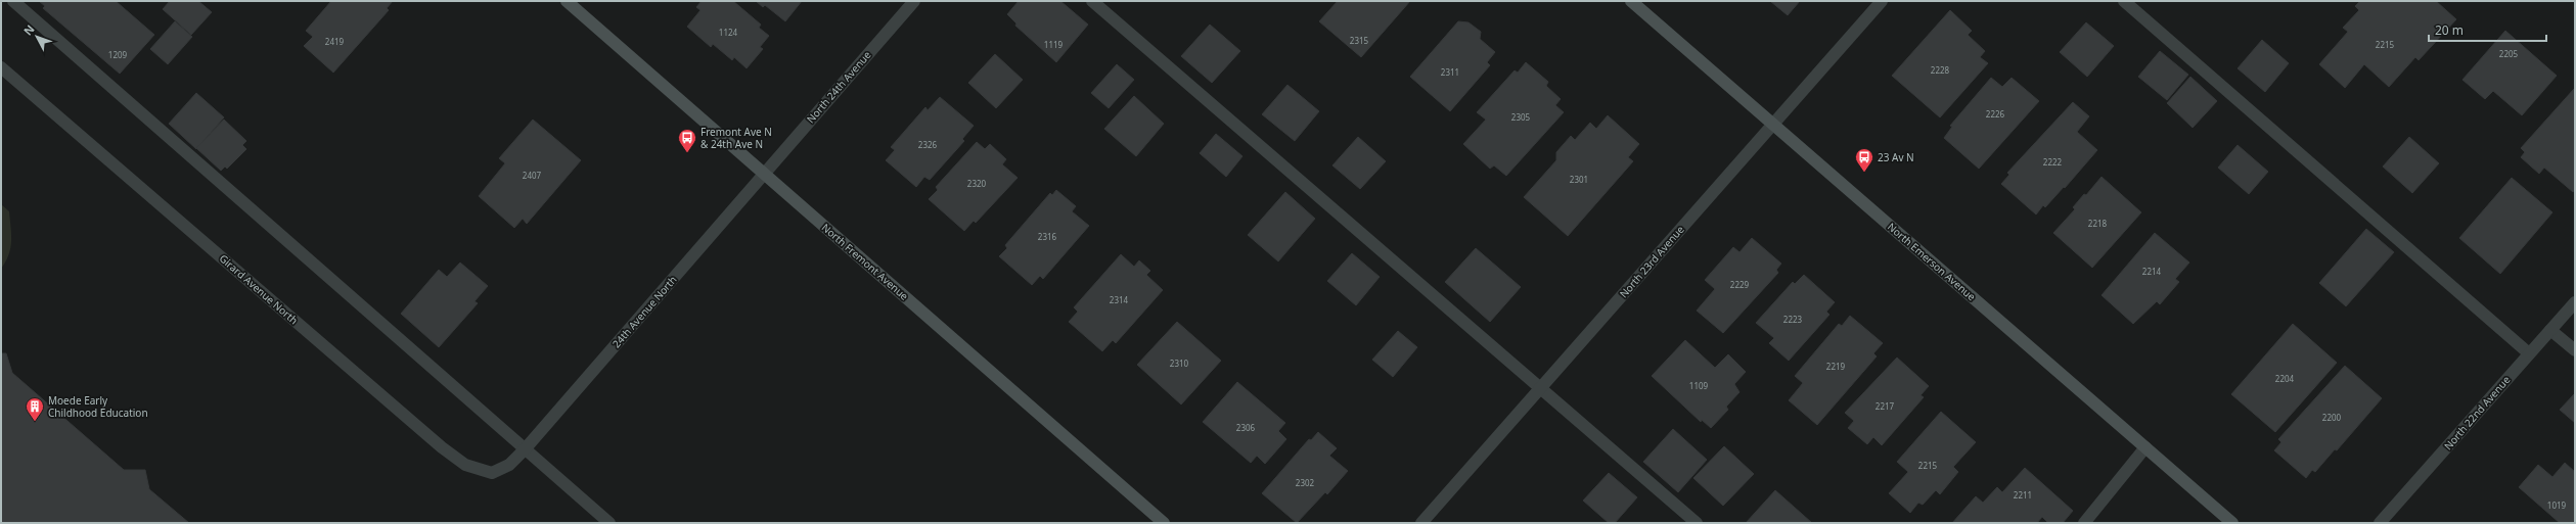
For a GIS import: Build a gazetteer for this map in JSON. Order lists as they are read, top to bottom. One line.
{"streets":{"street":["North 24th Avenue","North Fremont Avenue","North 23rd Avenue","North Emerson Avenue","Girard Avenue North","24th Avenue North","North 22nd Avenue"]},"crossings":[["North 24th Avenue","North Fremont Avenue"],["North 24th Avenue","24th Avenue North"],["North Fremont Avenue","24th Avenue North"],["North 23rd Avenue","North Emerson Avenue"],["Girard Avenue North","24th Avenue North"]],"places":{"bus stop":["Fremont Ave N & 24th Ave N","23 Av N"],"building":["Moede Early Childhood Education"]},"house_numbers":["1124","2315","2419","1119","2215","2205","1209","2228","2311","2226","2305","2326","2222","2407","2301","2320","2218","2316","2214","2229","2314","2223","2310","2219","2204","1109","2217","2200","2306","2215","2302","2211","1019"],"scale_bar":"20 m","north":"top left"}
